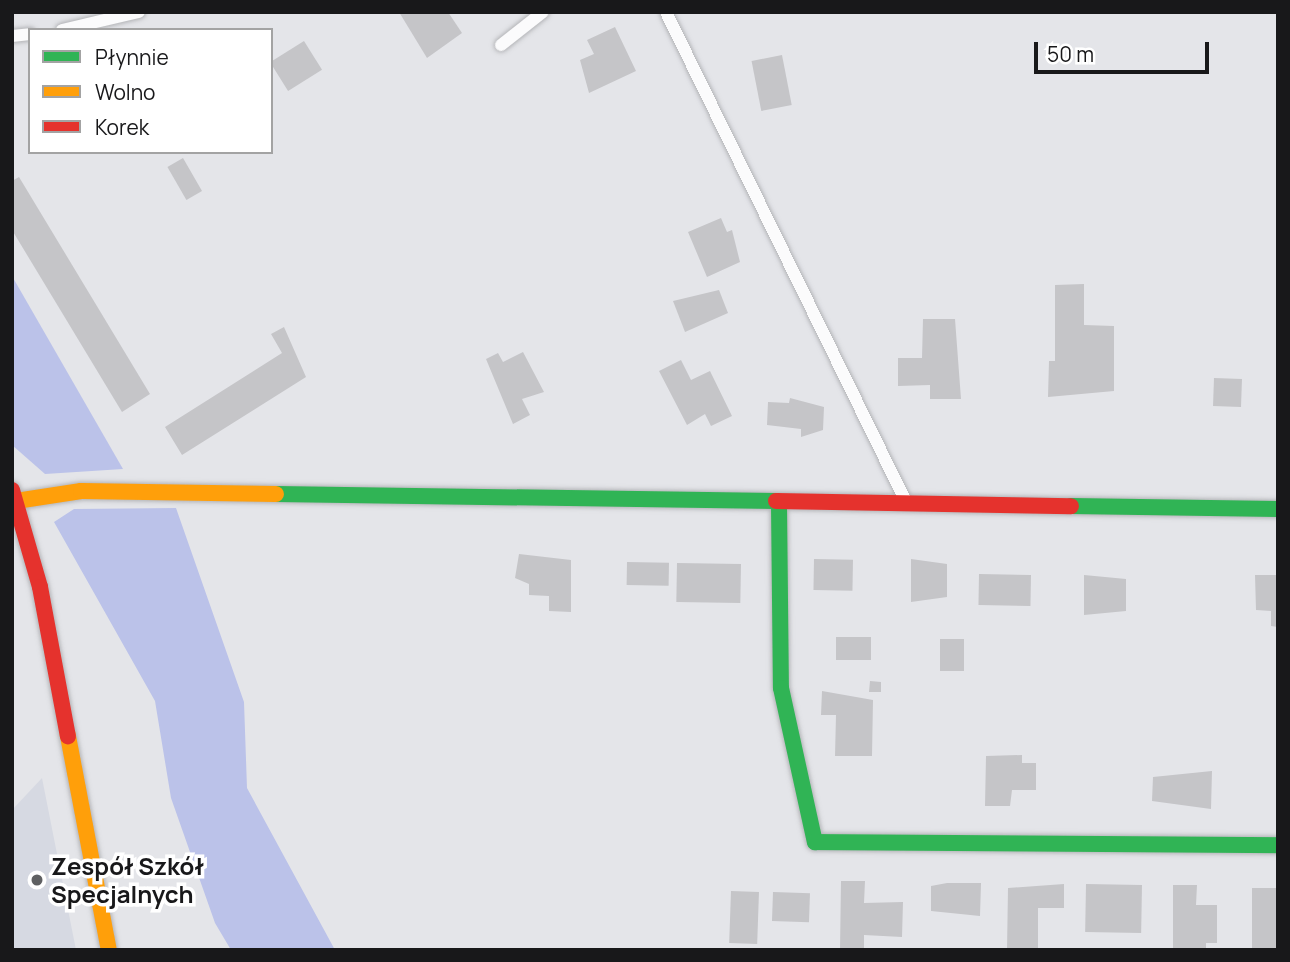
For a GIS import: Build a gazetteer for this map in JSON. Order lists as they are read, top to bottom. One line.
{"places":["Zespół Szkół Specjalnych"],"legend":["Płynnie","Wolno","Korek"],"scale_bar":"50 m"}
